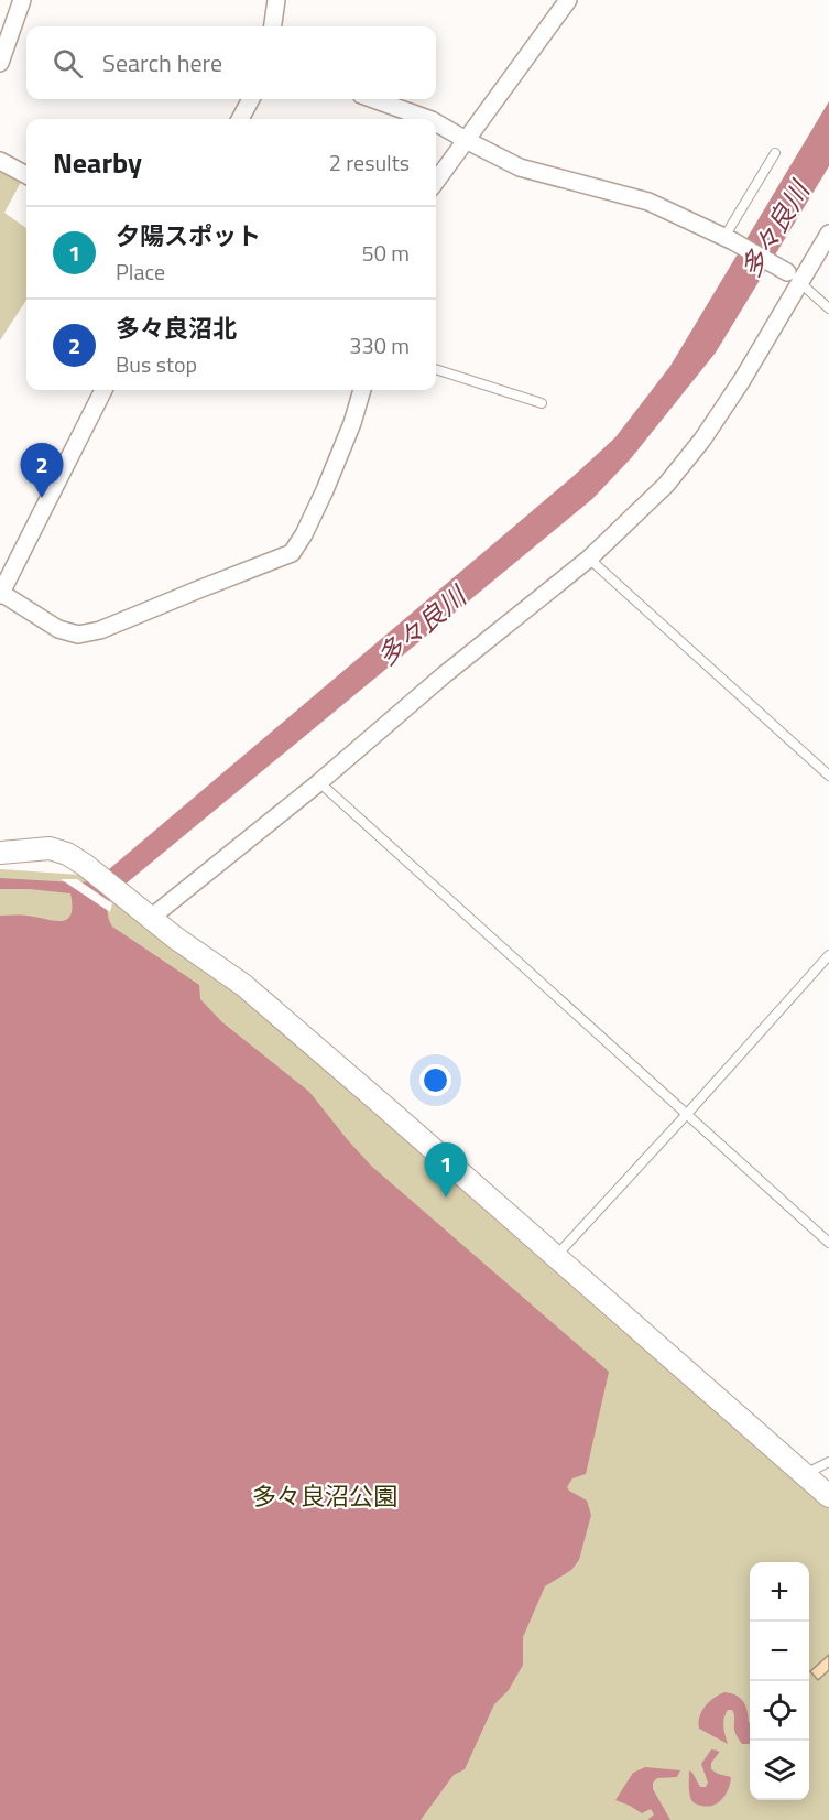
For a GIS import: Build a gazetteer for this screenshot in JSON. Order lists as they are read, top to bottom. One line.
{"water":["多々良川"],"parks":["多々良沼公園"],"page":{"search":"Search here","heading":["Nearby","2 results"],"list":[{"mark":"1","name":"夕陽スポット","note":"Place","value":"50 m"},{"mark":"2","name":"多々良沼北","note":"Bus stop","value":"330 m"}],"pins":["2","1"],"map_buttons":["+","−"]}}
